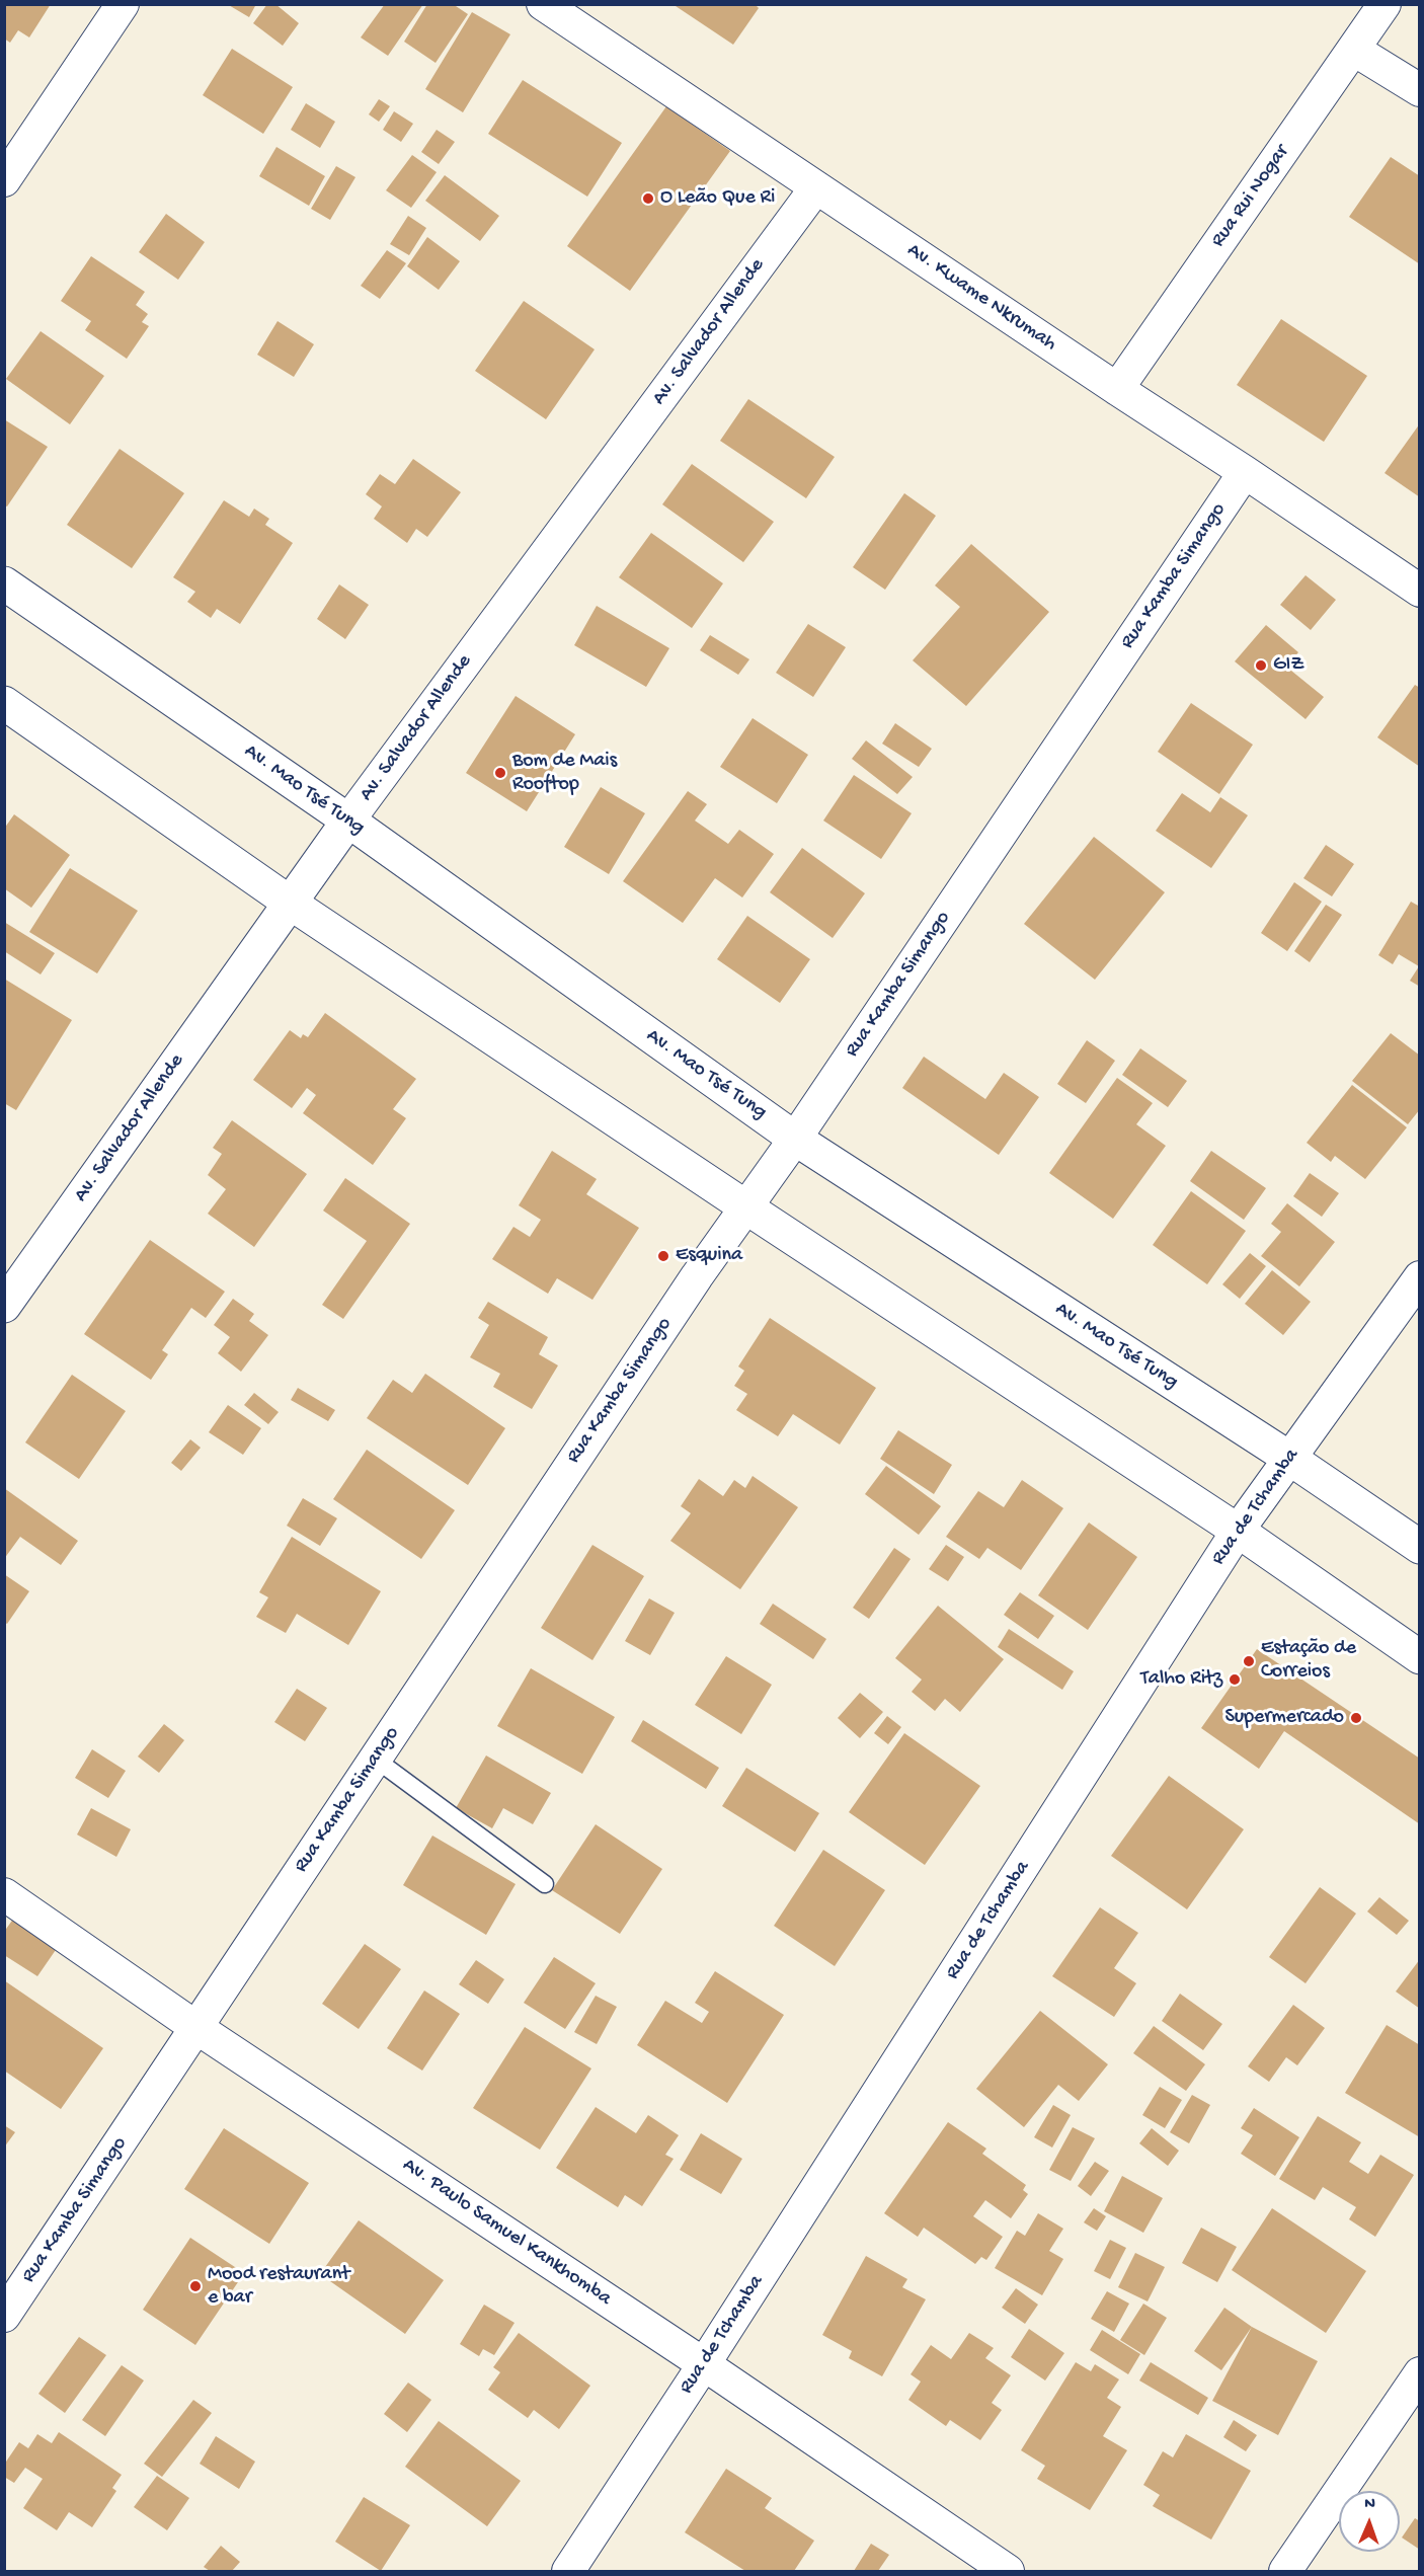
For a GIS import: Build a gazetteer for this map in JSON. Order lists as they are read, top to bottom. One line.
{"streets":{"main road":["Av. Salvador Allende","Av. Mao Tsé Tung"],"street":["Rua Rui Nogar","Av. Kwame Nkrumah","Rua Kamba Simango","Rua de Tchamba","Av. Paulo Samuel Kankhomba"]},"crossings":[["Rua Rui Nogar","Av. Kwame Nkrumah"],["Av. Kwame Nkrumah","Av. Salvador Allende"],["Av. Kwame Nkrumah","Rua Kamba Simango"],["Av. Salvador Allende","Av. Mao Tsé Tung"],["Rua Kamba Simango","Av. Mao Tsé Tung"],["Rua Kamba Simango","Av. Paulo Samuel Kankhomba"],["Av. Mao Tsé Tung","Rua de Tchamba"],["Rua de Tchamba","Av. Paulo Samuel Kankhomba"]],"places":["O Leão Que Ri","GIZ","Bom de Mais Rooftop","Esquina","Estação de Correios","Talho Ritz","Supermercado","Mood restaurant e bar"],"north":"top"}
